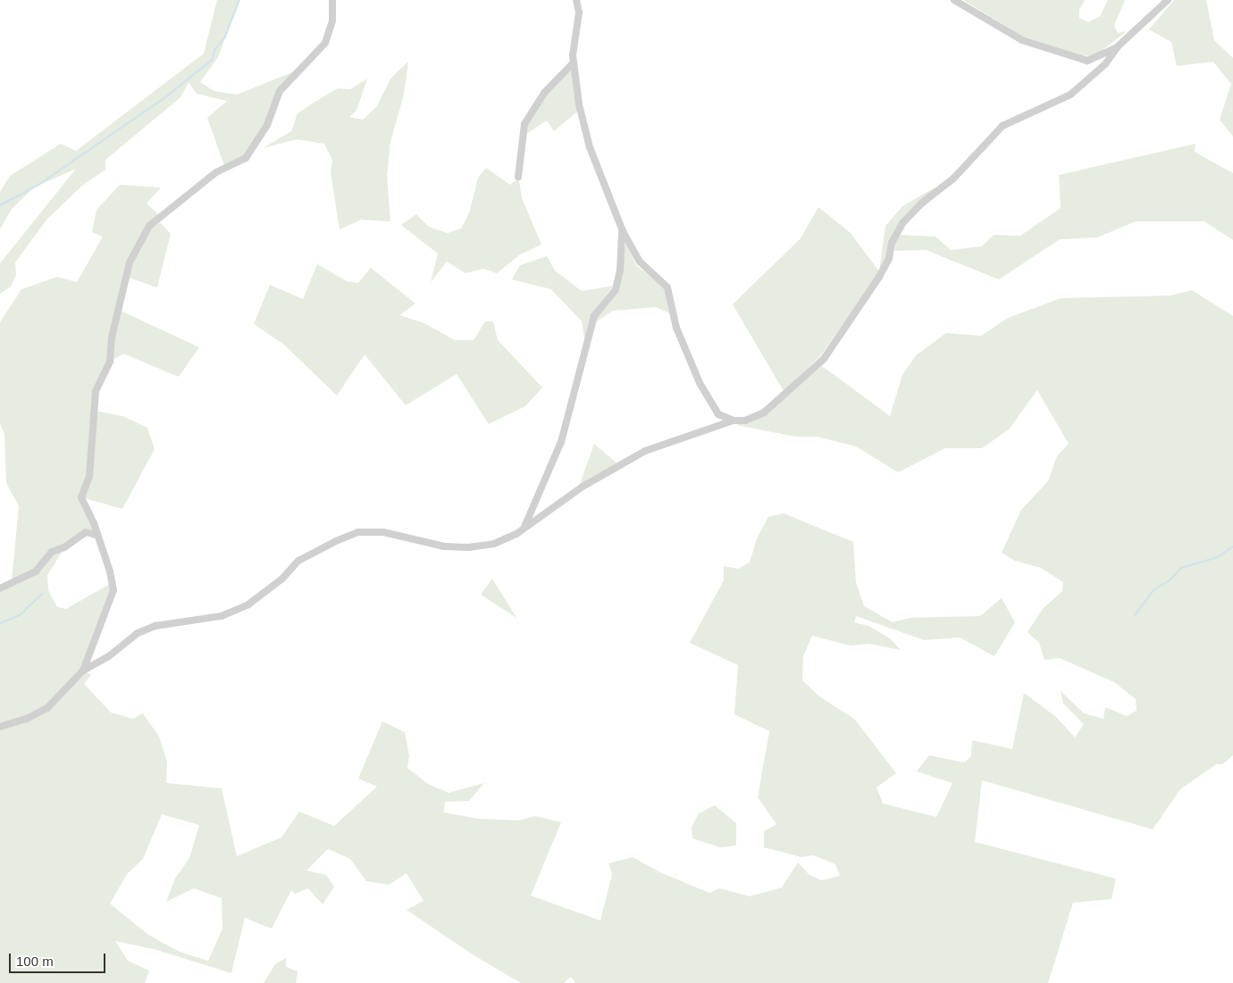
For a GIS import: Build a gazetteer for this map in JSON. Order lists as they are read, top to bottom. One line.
{"scale_bar":"100 m"}
